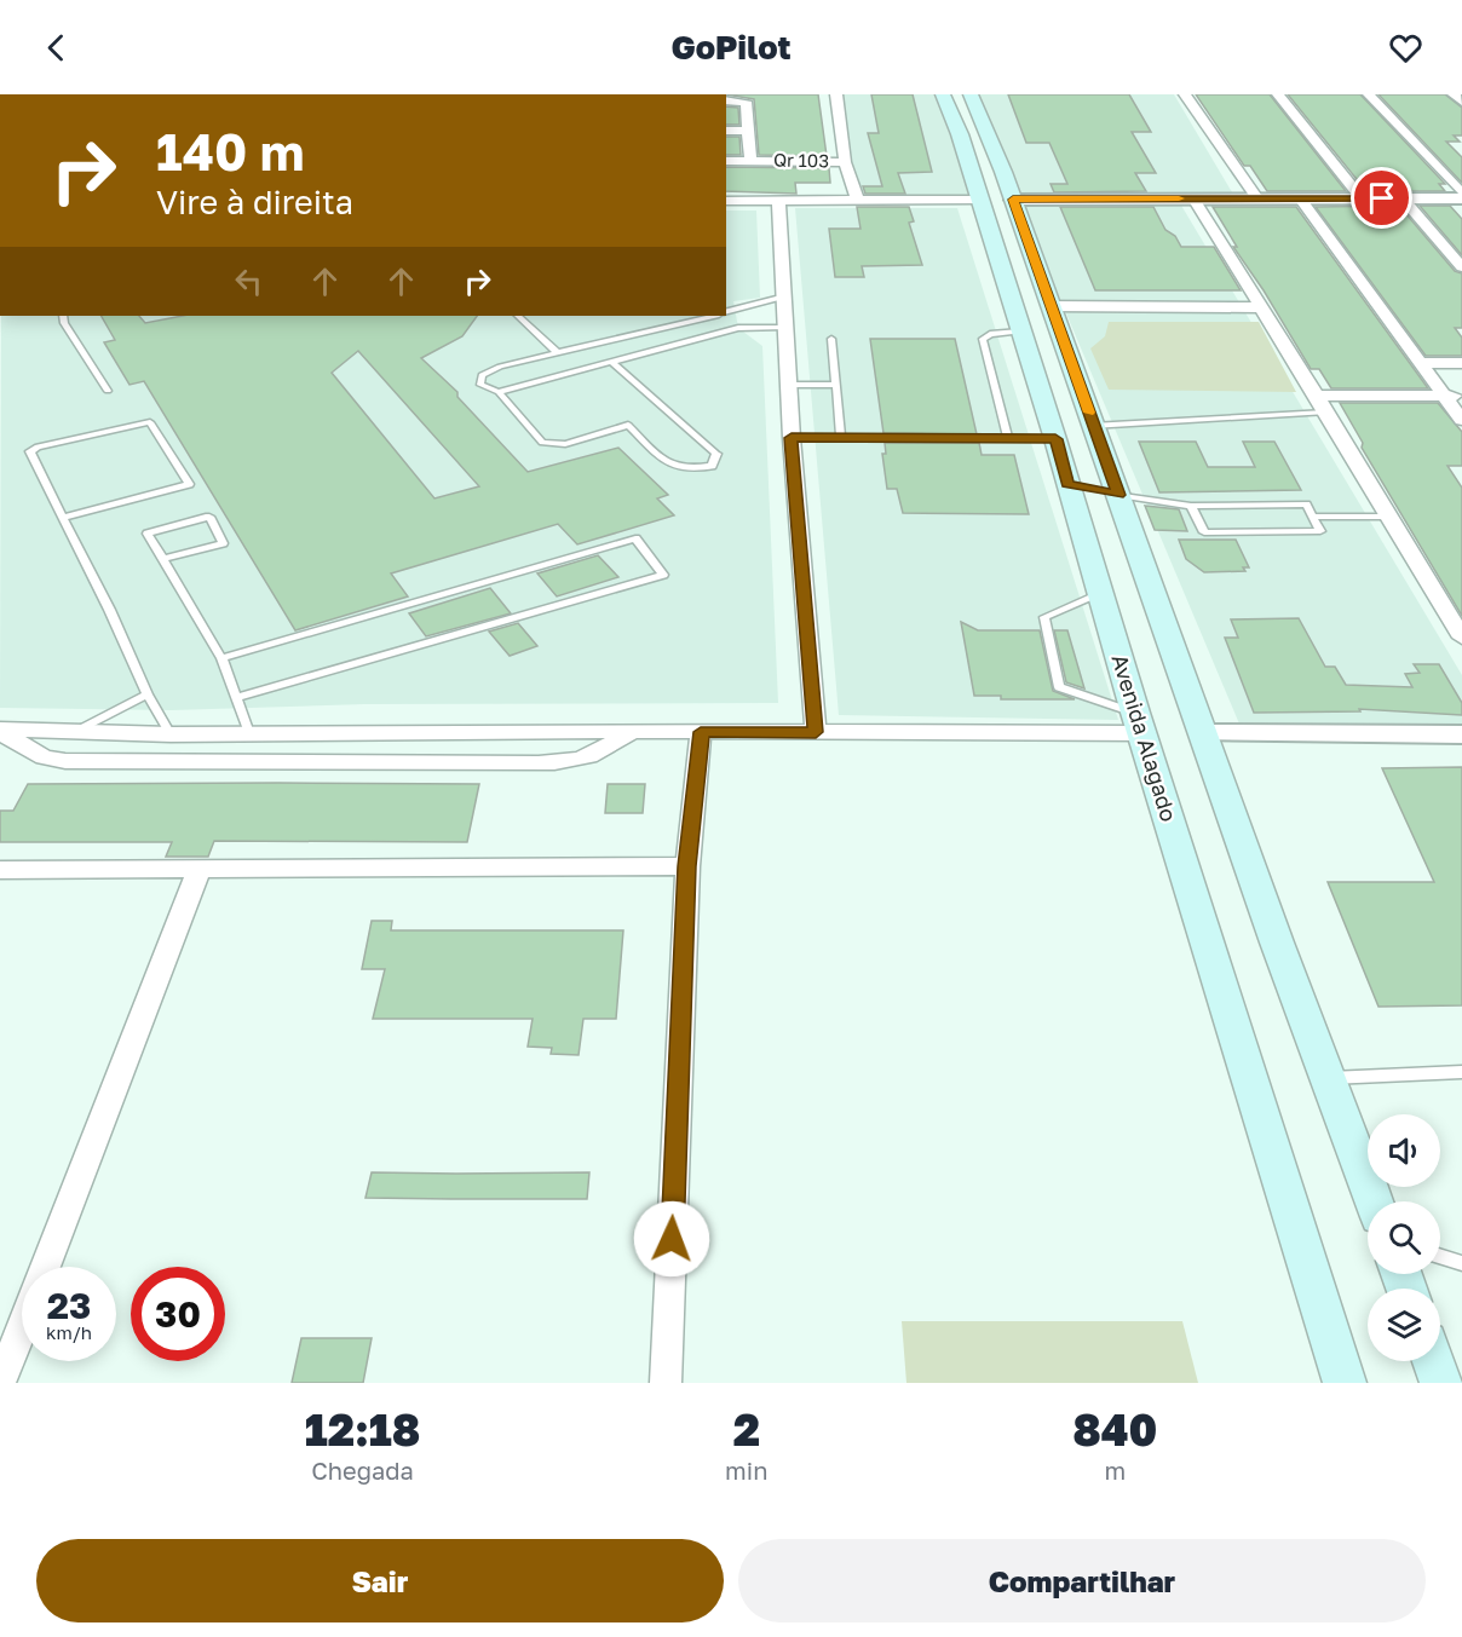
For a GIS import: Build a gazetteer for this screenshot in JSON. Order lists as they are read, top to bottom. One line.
{"streets":{"main road":["Avenida Alagado"],"street":["Qr 103"]},"page":{"header":"GoPilot","turn":["140 m","Vire à direita"],"speed":"23 km/h","limit":"30","eta":["12:18","Chegada","2","min","840","m"],"buttons":["Sair","Compartilhar"]}}
